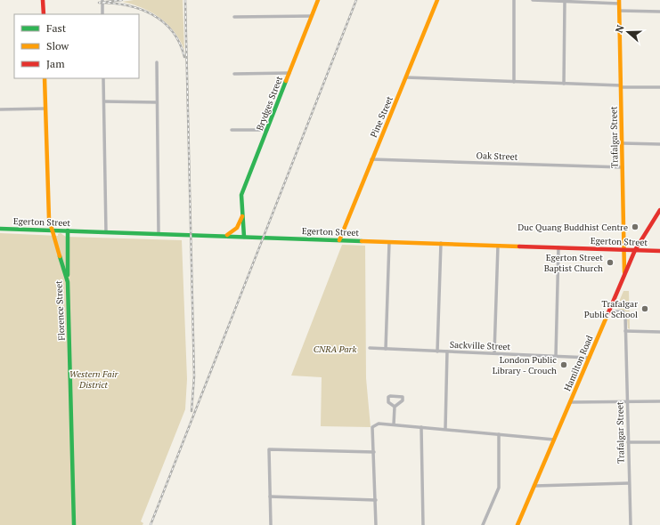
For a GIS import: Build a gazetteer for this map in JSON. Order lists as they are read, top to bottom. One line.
{"streets":{"street":["Brydges Street","Pine Street","Trafalgar Street","Oak Street","Egerton Street","Florence Street","Sackville Street","Hamilton Road"]},"crossings":[["Brydges Street","Egerton Street"],["Pine Street","Oak Street"],["Pine Street","Egerton Street"],["Trafalgar Street","Oak Street"],["Trafalgar Street","Egerton Street"],["Trafalgar Street","Hamilton Road"],["Egerton Street","Florence Street"],["Egerton Street","Hamilton Road"],["Sackville Street","Hamilton Road"]],"parks":["CNRA Park","Western Fair District"],"places":["Duc Quang Buddhist Centre","Egerton Street Baptist Church","Trafalgar Public School","London Public Library - Crouch"],"legend":["Fast","Slow","Jam"],"north":"left"}
